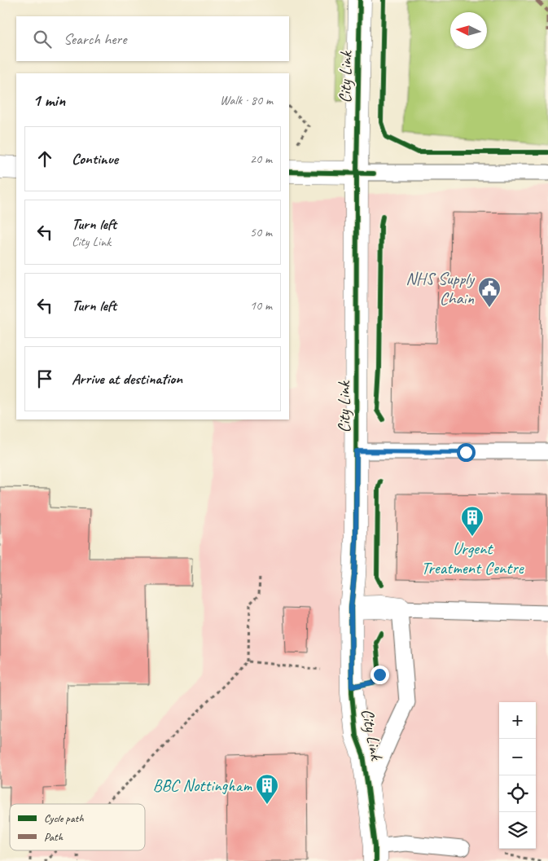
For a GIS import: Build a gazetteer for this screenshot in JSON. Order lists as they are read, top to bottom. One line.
{"streets":{"street":["City Link"]},"places":{"public building":["NHS Supply Chain"],"building":["Urgent Treatment Centre","BBC Nottingham"]},"legend":["Cycle path","Path"],"north":"left","page":{"search":"Search here","heading":["1 min","Walk · 80 m"],"list":[["Continue","20 m"],["Turn left","City Link","50 m"],["Turn left","10 m"],"Arrive at destination"],"map_buttons":["+","−"]}}
